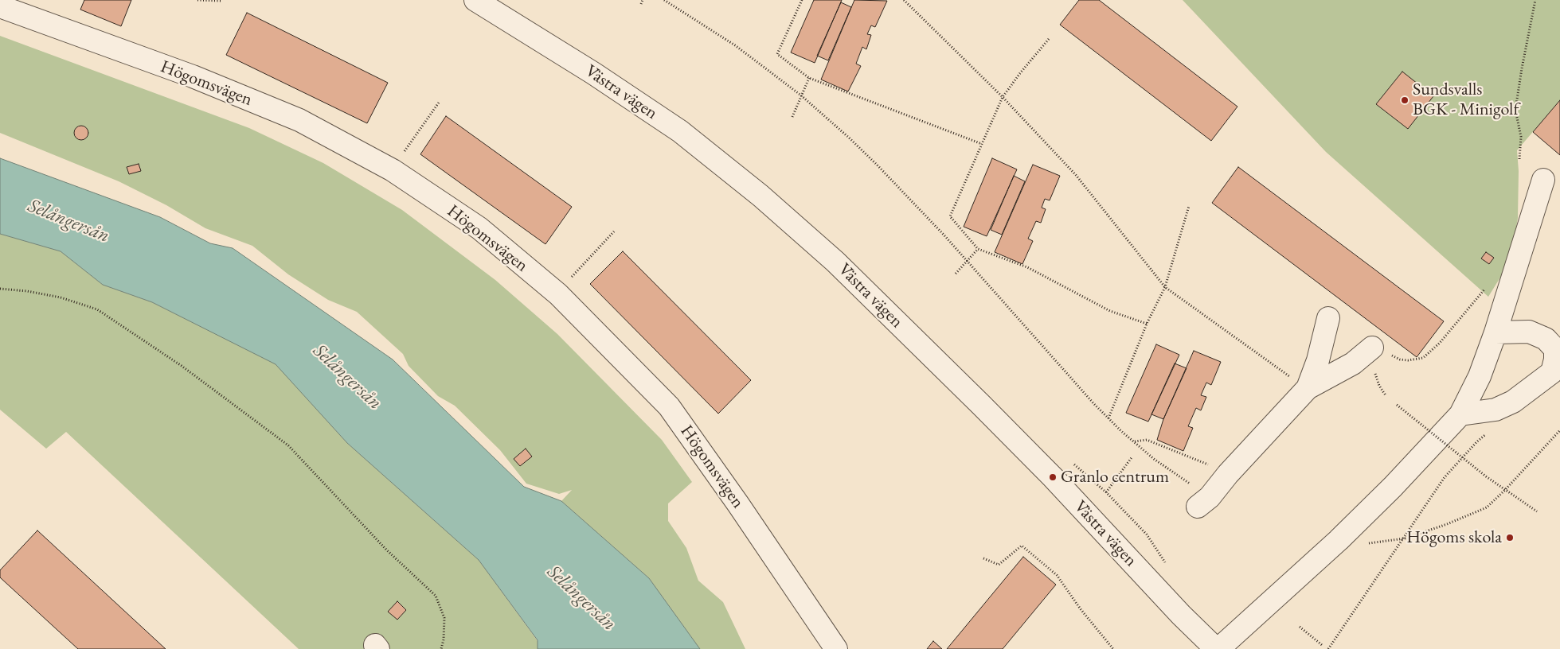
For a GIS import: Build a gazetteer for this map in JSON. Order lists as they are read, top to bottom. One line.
{"streets":{"street":["Högomsvägen","Västra vägen"]},"water":["Selångersån"],"places":["Sundsvalls BGK - Minigolf","Granlo centrum","Högoms skola"]}
